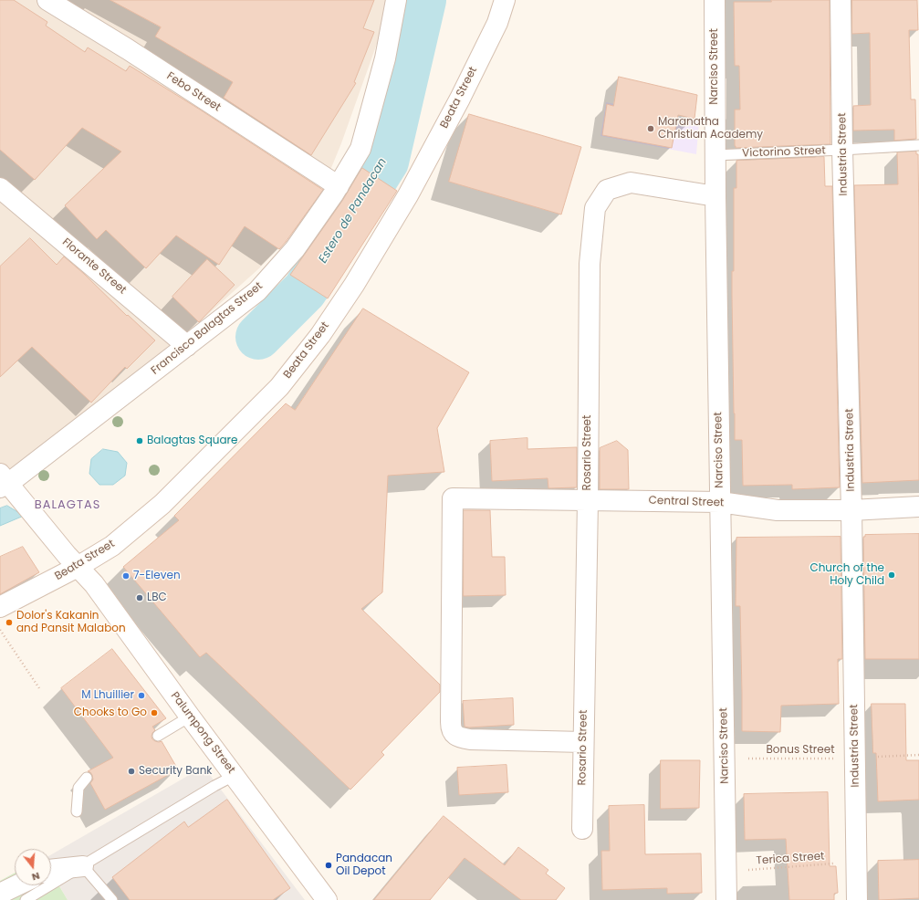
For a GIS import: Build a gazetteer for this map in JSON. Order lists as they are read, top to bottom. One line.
{"streets":{"street":["Narciso Street","Febo Street","Beata Street","Industria Street","Florante Street","Francisco Balagtas Street","Rosario Street","Central Street","Palumpong Street"],"lane":["Victorino Street"],"path":["Bonus Street","Terica Street"]},"crossings":[["Narciso Street","Victorino Street"],["Narciso Street","Rosario Street"],["Narciso Street","Central Street"],["Narciso Street","Bonus Street"],["Narciso Street","Terica Street"],["Febo Street","Francisco Balagtas Street"],["Beata Street","Palumpong Street"],["Victorino Street","Industria Street"],["Industria Street","Central Street"],["Industria Street","Bonus Street"],["Industria Street","Terica Street"],["Florante Street","Francisco Balagtas Street"],["Francisco Balagtas Street","Palumpong Street"],["Rosario Street","Central Street"]],"districts":["BALAGTAS"],"water":["Estero de Pandacan"],"places":["Maranatha Christian Academy","Balagtas Square","Church of the Holy Child","7-Eleven","LBC","Dolor's Kakanin and Pansit Malabon","M Lhuillier","Chooks to Go","Security Bank","Pandacan Oil Depot"],"north":"bottom"}
